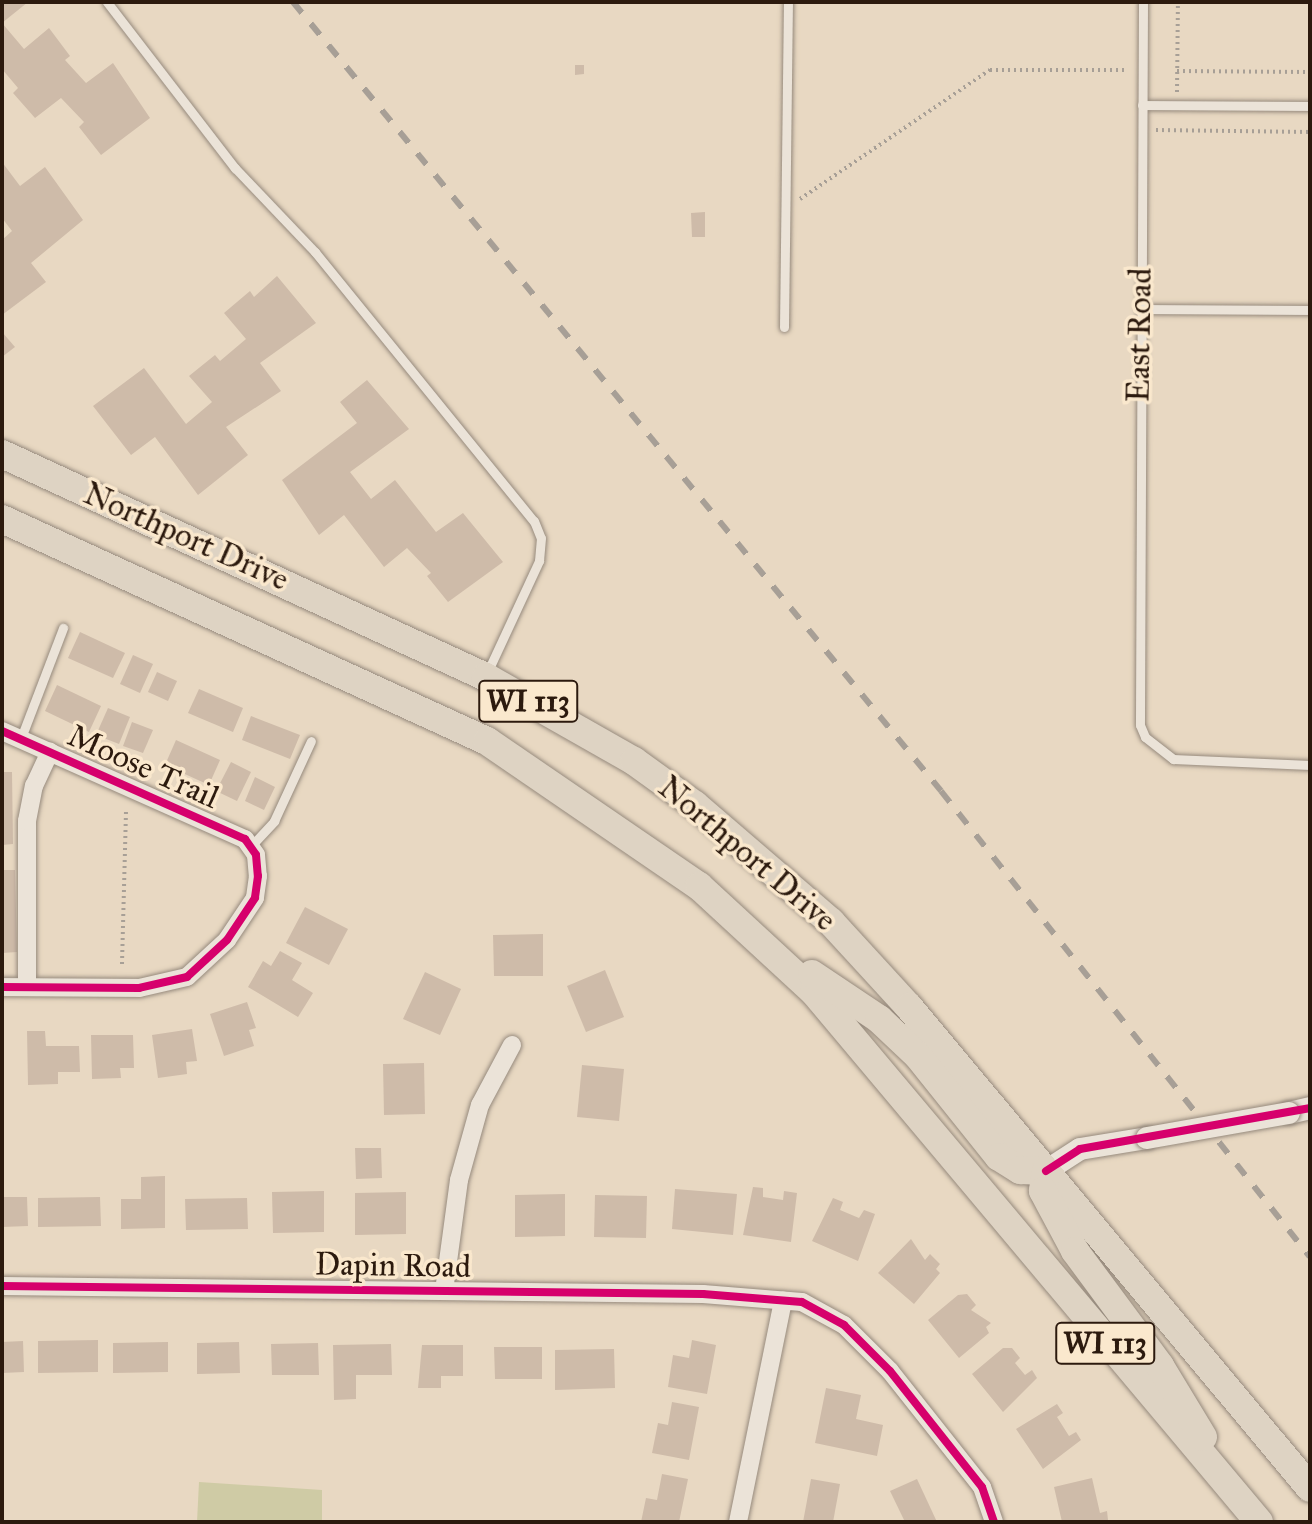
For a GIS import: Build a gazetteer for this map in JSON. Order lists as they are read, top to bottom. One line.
{"streets":{"main road":["Northport Drive","WI 113"],"street":["Moose Trail","Dapin Road"],"lane":["East Road"]}}
